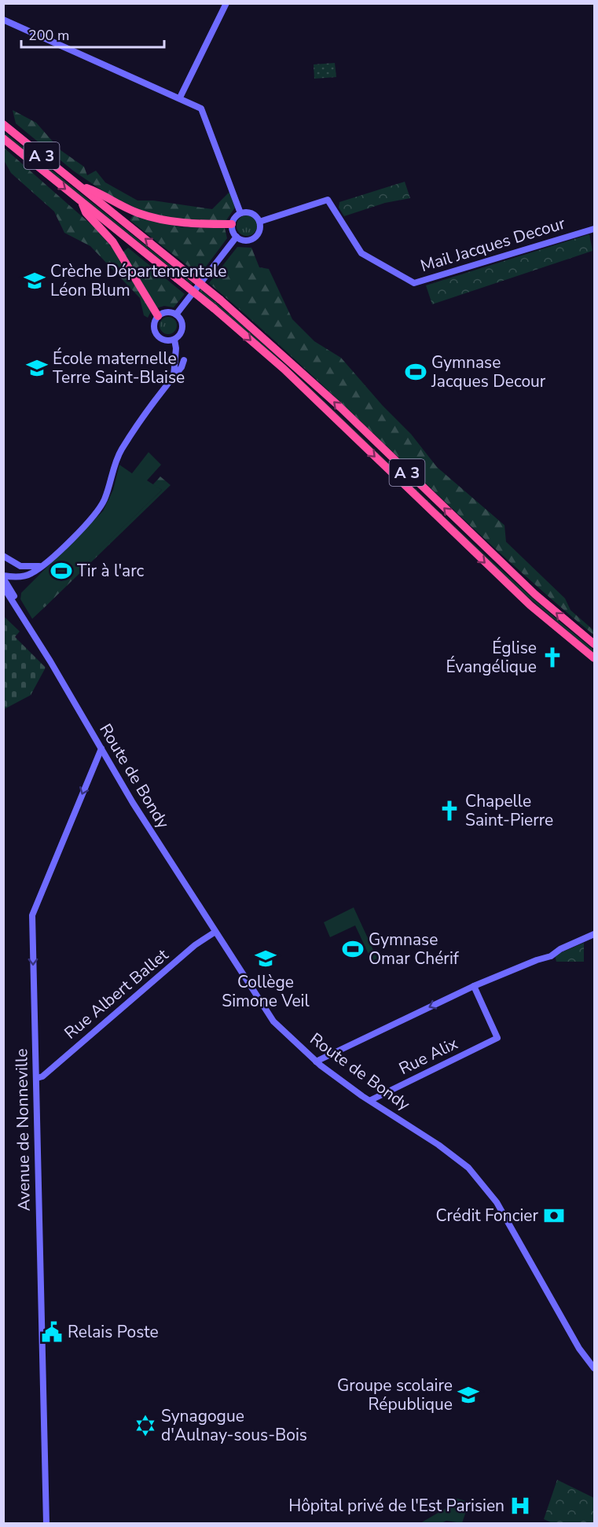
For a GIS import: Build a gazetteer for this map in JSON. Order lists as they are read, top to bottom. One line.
{"streets":{"highway":["A 3"],"street":["Mail Jacques Decour","Route de Bondy","Rue Albert Ballet","Rue Alix","Avenue de Nonneville"]},"crossings":[["Route de Bondy","Rue Albert Ballet"],["Route de Bondy","Rue Alix"],["Route de Bondy","Avenue de Nonneville"],["Rue Albert Ballet","Avenue de Nonneville"]],"one_way":["Avenue de Nonneville"],"places":{"school or university":["Crèche Départementale Léon Blum","École maternelle Terre Saint-Blaise","Collège Simone Veil","Groupe scolaire République"],"sports":["Gymnase Jacques Decour","Tir à l'arc","Gymnase Omar Chérif"],"church":["Église Évangélique","Chapelle Saint-Pierre"],"bank":["Crédit Foncier"],"public building":["Relais Poste"],"synagogue":["Synagogue d'Aulnay-sous-Bois"],"hospital":["Hôpital privé de l'Est Parisien"]},"scale_bar":"200 m"}
